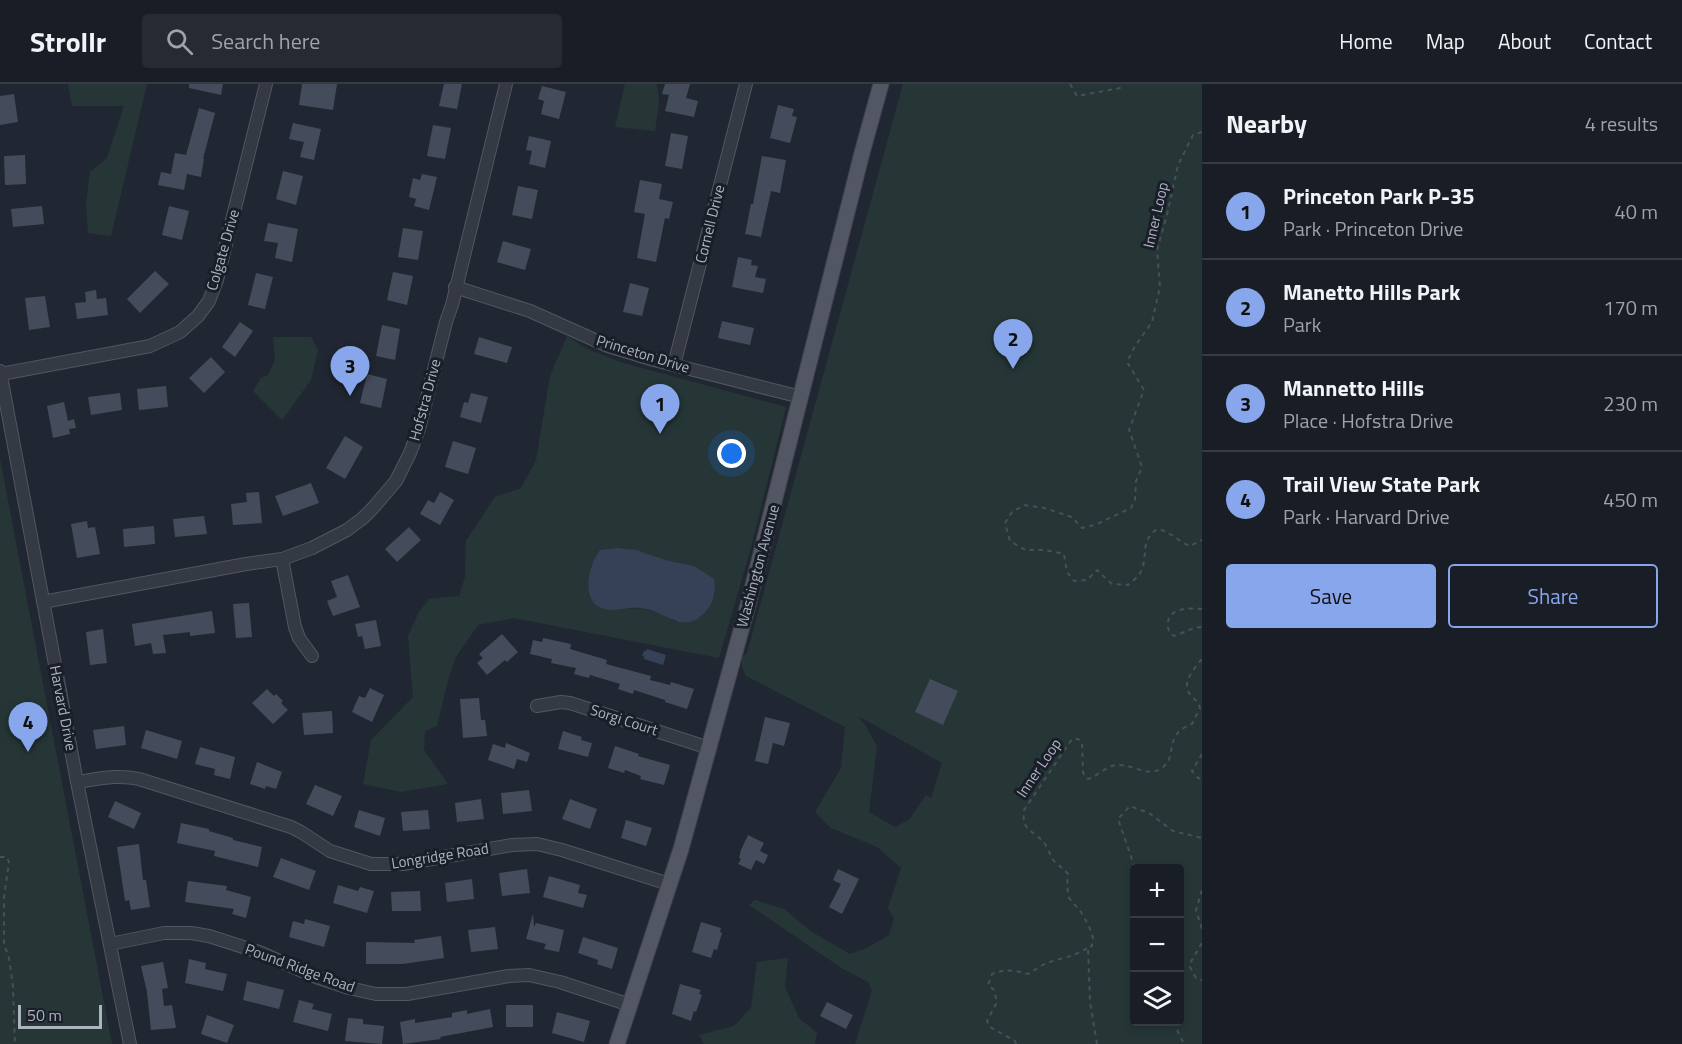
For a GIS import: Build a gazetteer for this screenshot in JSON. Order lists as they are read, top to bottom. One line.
{"streets":{"main road":["Washington Avenue"],"street":["Cornell Drive","Colgate Drive","Princeton Drive","Hofstra Drive","Harvard Drive","Sorgi Court","Longridge Road","Pound Ridge Road"],"path":["Inner Loop"]},"crossings":[["Cornell Drive","Princeton Drive"],["Colgate Drive","Harvard Drive"],["Princeton Drive","Hofstra Drive"],["Princeton Drive","Washington Avenue"],["Hofstra Drive","Harvard Drive"],["Washington Avenue","Sorgi Court"],["Washington Avenue","Longridge Road"],["Washington Avenue","Pound Ridge Road"],["Harvard Drive","Longridge Road"],["Harvard Drive","Pound Ridge Road"]],"scale_bar":"50 m","page":{"header":"Strollr","search":"Search here","nav":["Home","Map","About","Contact"],"heading":["Nearby","4 results"],"list":[{"mark":"1","name":"Princeton Park P-35","note":"Park · Princeton Drive","value":"40 m"},{"mark":"2","name":"Manetto Hills Park","note":"Park","value":"170 m"},{"mark":"3","name":"Mannetto Hills","note":"Place · Hofstra Drive","value":"230 m"},{"mark":"4","name":"Trail View State Park","note":"Park · Harvard Drive","value":"450 m"}],"pins":["2","3","1","4"],"buttons":["Save","Share"],"map_buttons":["+","−"],"scale":"50 m"}}
